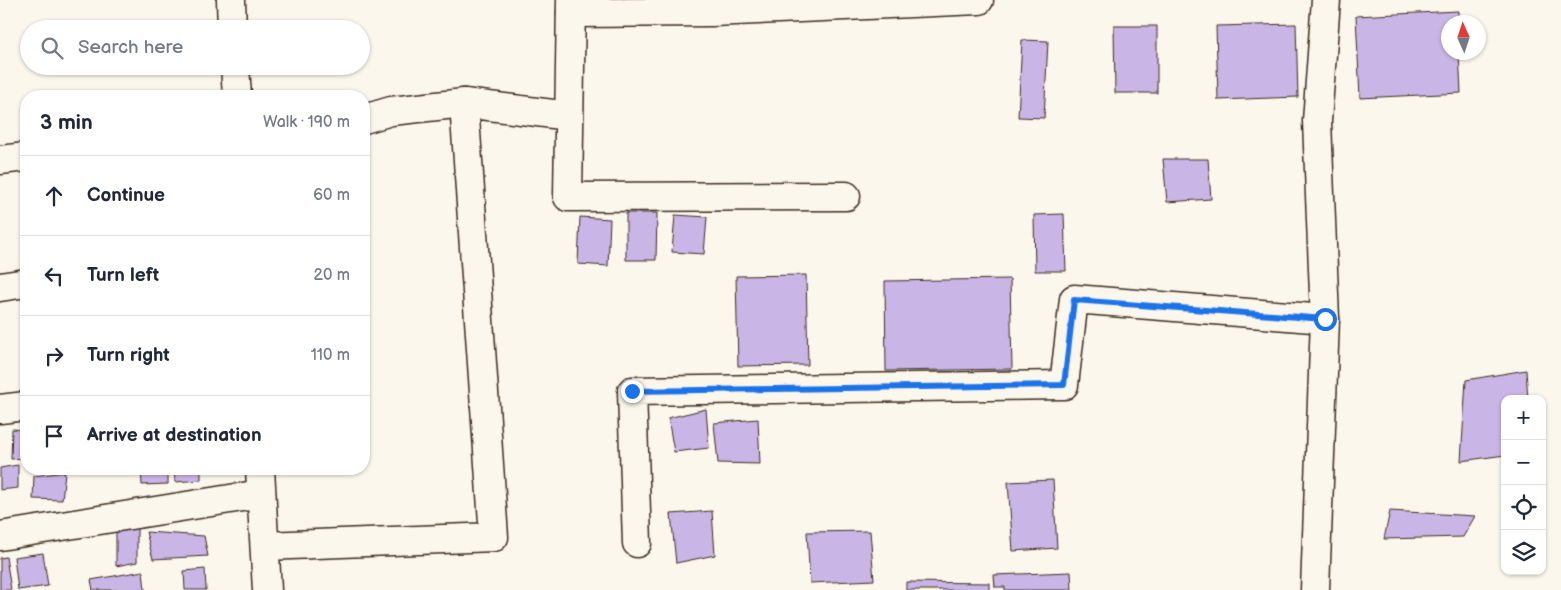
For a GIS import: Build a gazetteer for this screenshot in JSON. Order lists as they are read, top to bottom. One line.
{"north":"top","page":{"search":"Search here","heading":["3 min","Walk · 190 m"],"list":[["Continue","60 m"],["Turn left","20 m"],["Turn right","110 m"],"Arrive at destination"],"map_buttons":["+","−"]}}
